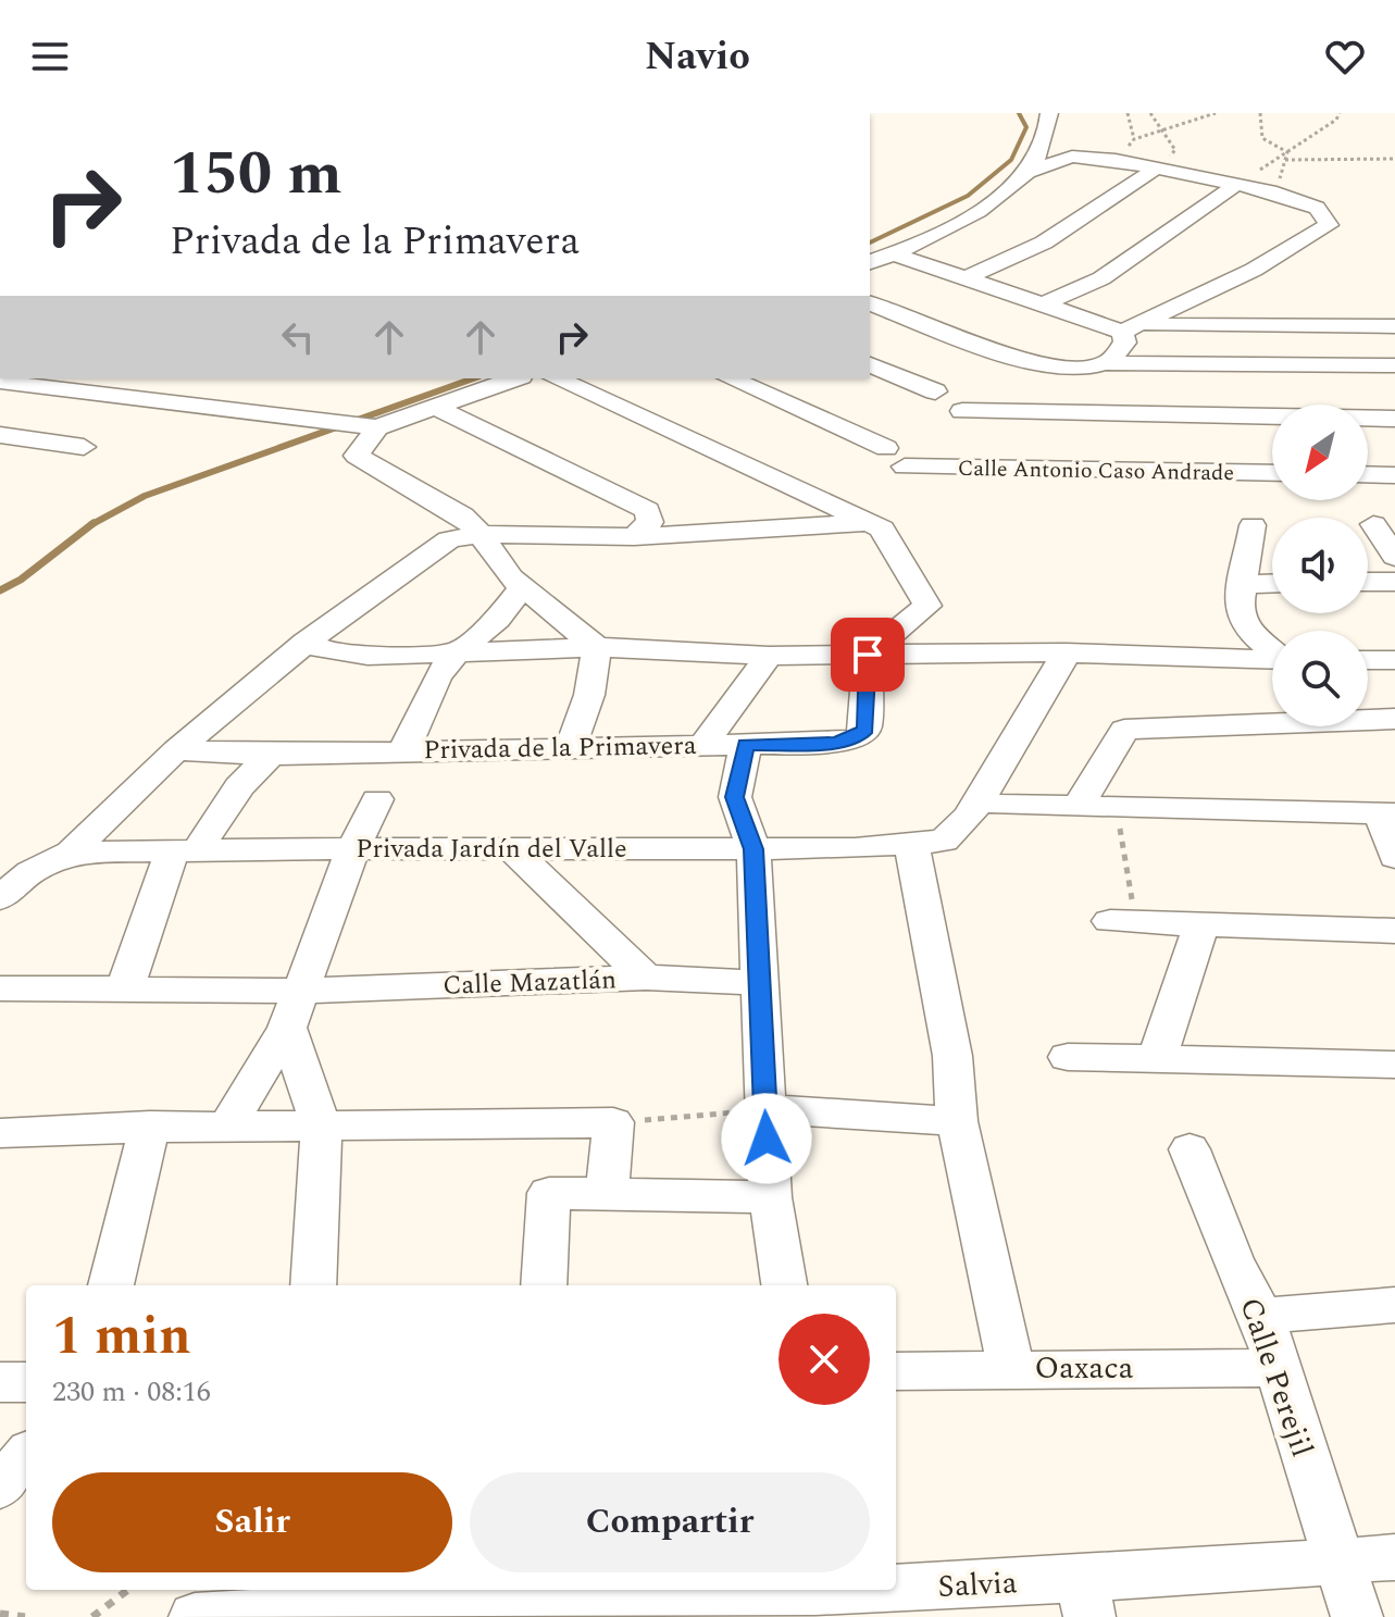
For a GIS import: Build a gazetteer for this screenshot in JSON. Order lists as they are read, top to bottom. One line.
{"streets":{"street":["Calle Antonio Caso Andrade","Privada de la Primavera","Privada Jardín del Valle","Calle Mazatlán","Oaxaca","Calle Perejil","Salvia"]},"crossings":[["Oaxaca","Calle Perejil"],["Calle Perejil","Salvia"]],"north":"bottom left","page":{"header":"Navio","turn":["150 m","Privada de la Primavera"],"heading":["1 min","230 m · 08:16"],"buttons":["Salir","Compartir"]}}
